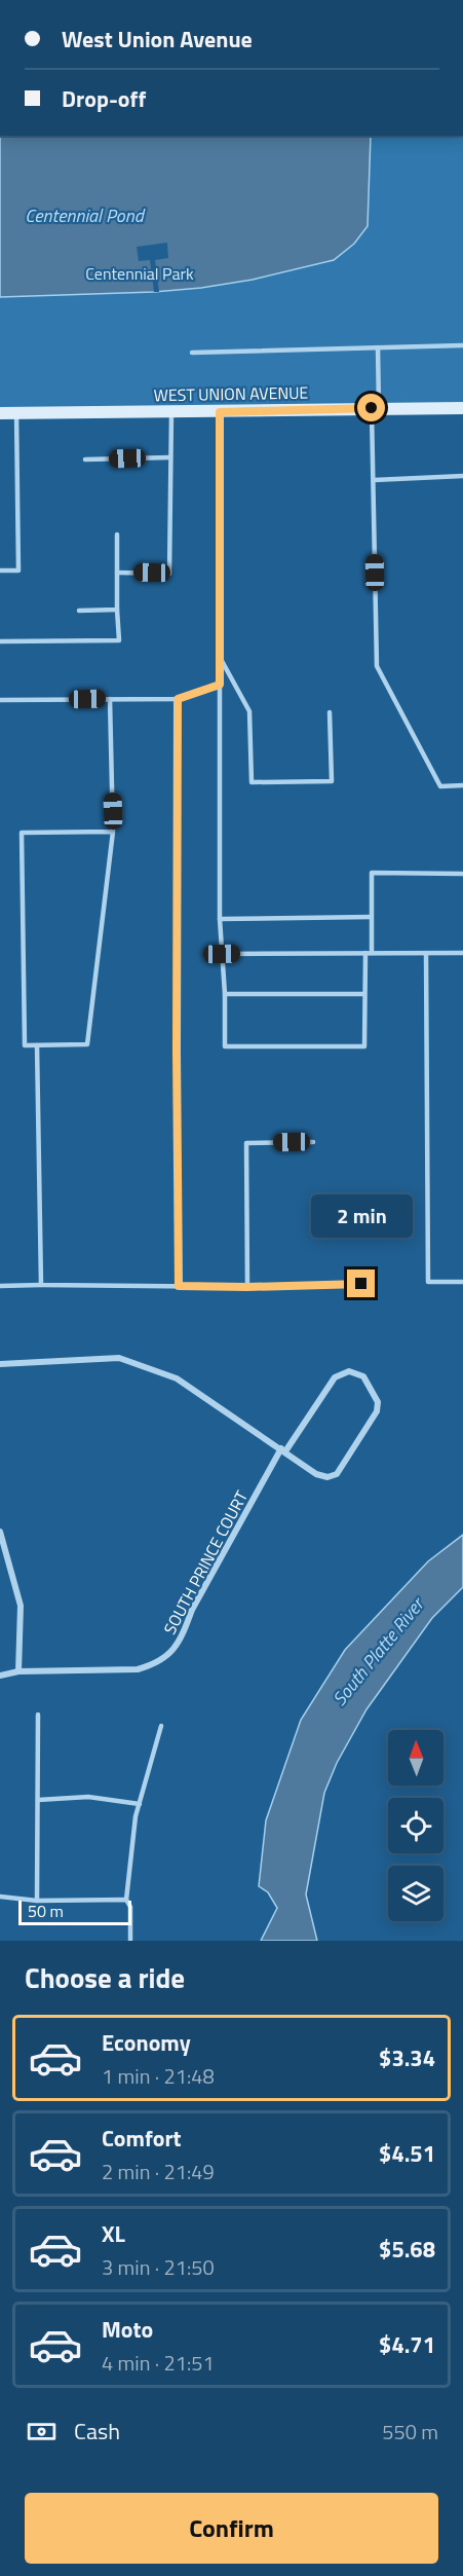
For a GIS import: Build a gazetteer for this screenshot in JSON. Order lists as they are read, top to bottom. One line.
{"streets":{"street":["WEST UNION AVENUE","SOUTH PRINCE COURT"]},"water":["Centennial Pond","South Platte River"],"parks":["Centennial Park"],"scale_bar":"50 m","north":"top","page":{"banner":["West Union Avenue","Drop-off"],"bubble":"2 min","scale":"50 m","heading":"Choose a ride","list":[{"name":"Economy","note":"1 min · 21:48","value":"$3.34"},{"name":"Comfort","note":"2 min · 21:49","value":"$4.51"},{"name":"XL","note":"3 min · 21:50","value":"$5.68"},{"name":"Moto","note":"4 min · 21:51","value":"$4.71"}],"pay":["Cash","550 m"],"buttons":"Confirm"}}
